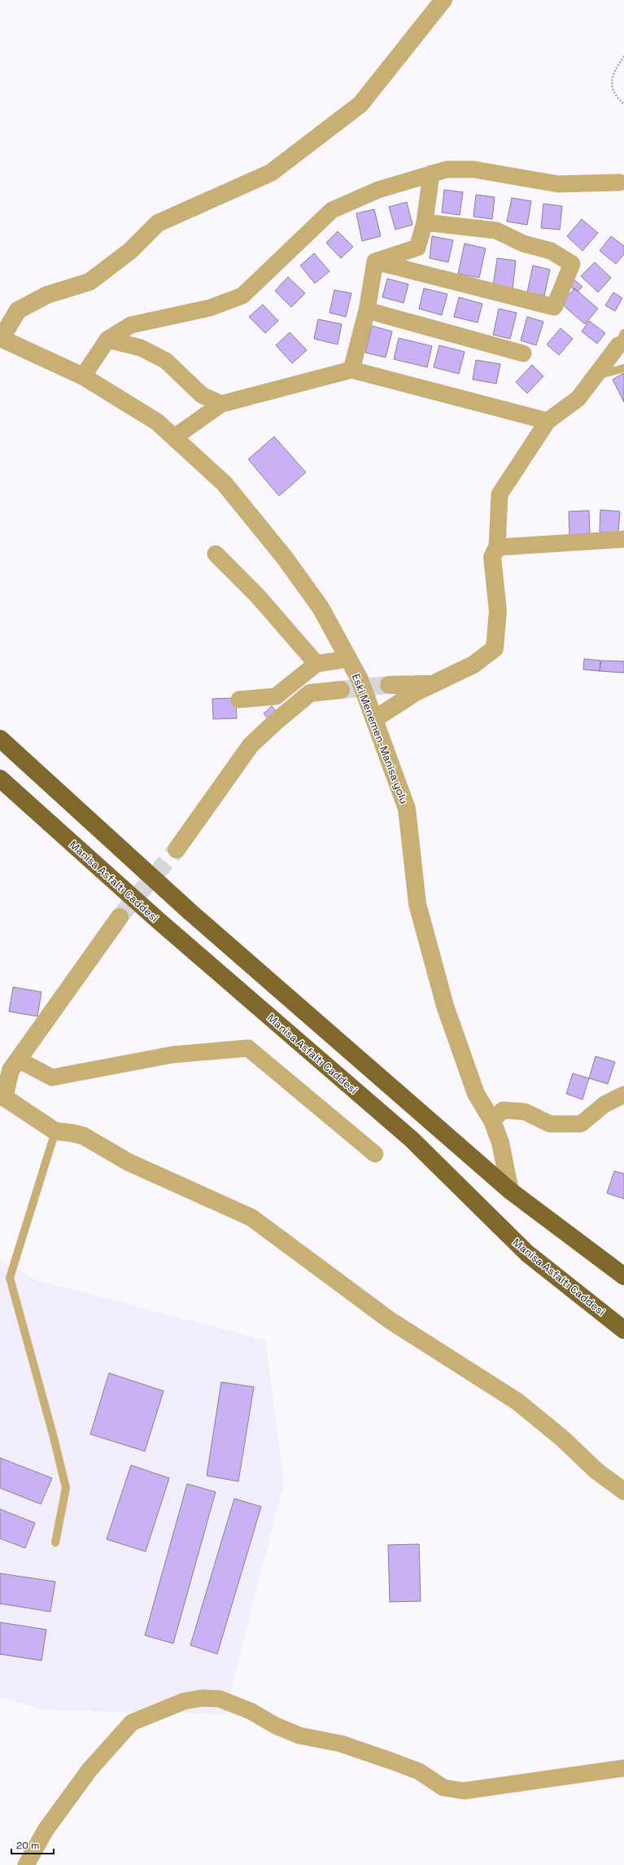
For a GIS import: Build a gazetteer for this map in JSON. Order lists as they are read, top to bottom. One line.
{"streets":{"highway":["Manisa Asfaltı Caddesi"],"street":["Eski Menemen-Manisa yolu"]},"scale_bar":"20 m"}
